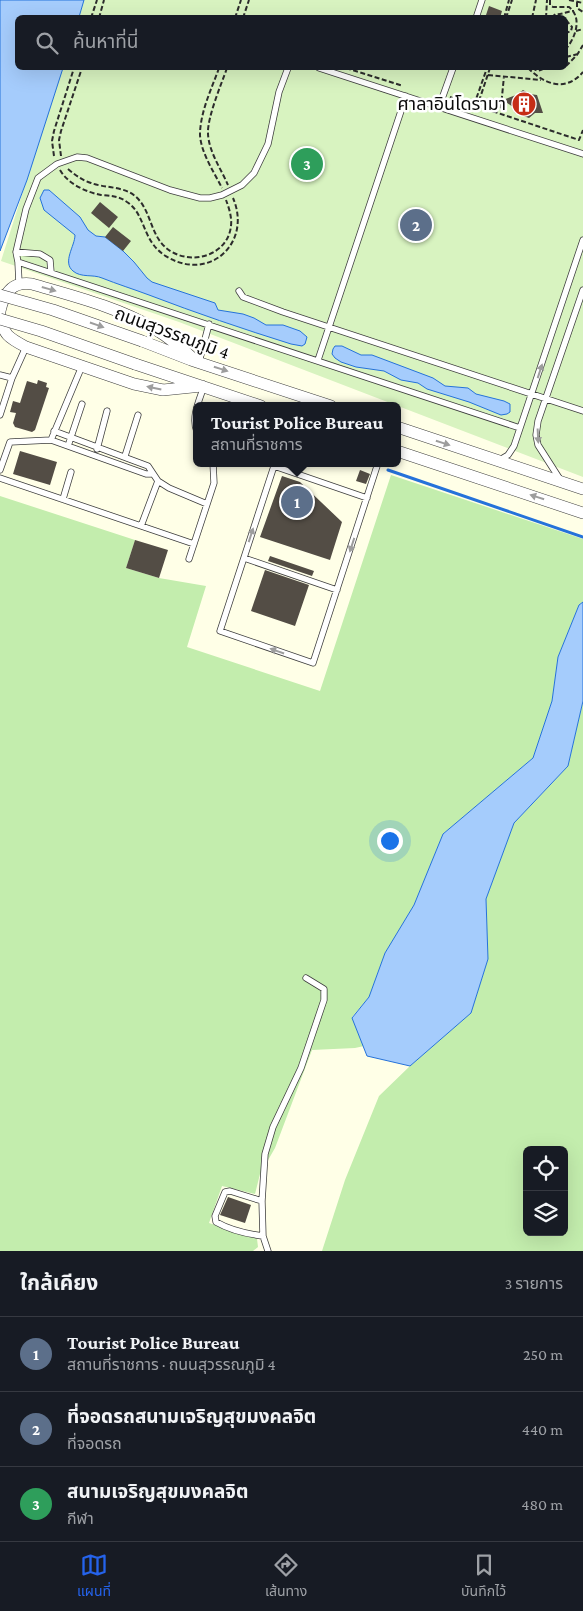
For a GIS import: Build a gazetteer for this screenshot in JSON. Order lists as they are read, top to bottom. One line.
{"streets":{"street":["ถนนสุวรรณภูมิ 4"]},"places":{"building":["ศาลาอินโดรามา"]},"page":{"search":"ค้นหาที่นี่","pins":["3","2","1"],"popup":["Tourist Police Bureau","สถานที่ราชการ"],"heading":["ใกล้เคียง","3 รายการ"],"list":[{"mark":"1","name":"Tourist Police Bureau","note":"สถานที่ราชการ · ถนนสุวรรณภูมิ 4","value":"250 m"},{"mark":"2","name":"ที่จอดรถสนามเจริญสุขมงคลจิต","note":"ที่จอดรถ","value":"440 m"},{"mark":"3","name":"สนามเจริญสุขมงคลจิต","note":"กีฬา","value":"480 m"}],"nav":["แผนที่","เส้นทาง","บันทึกไว้"]}}
